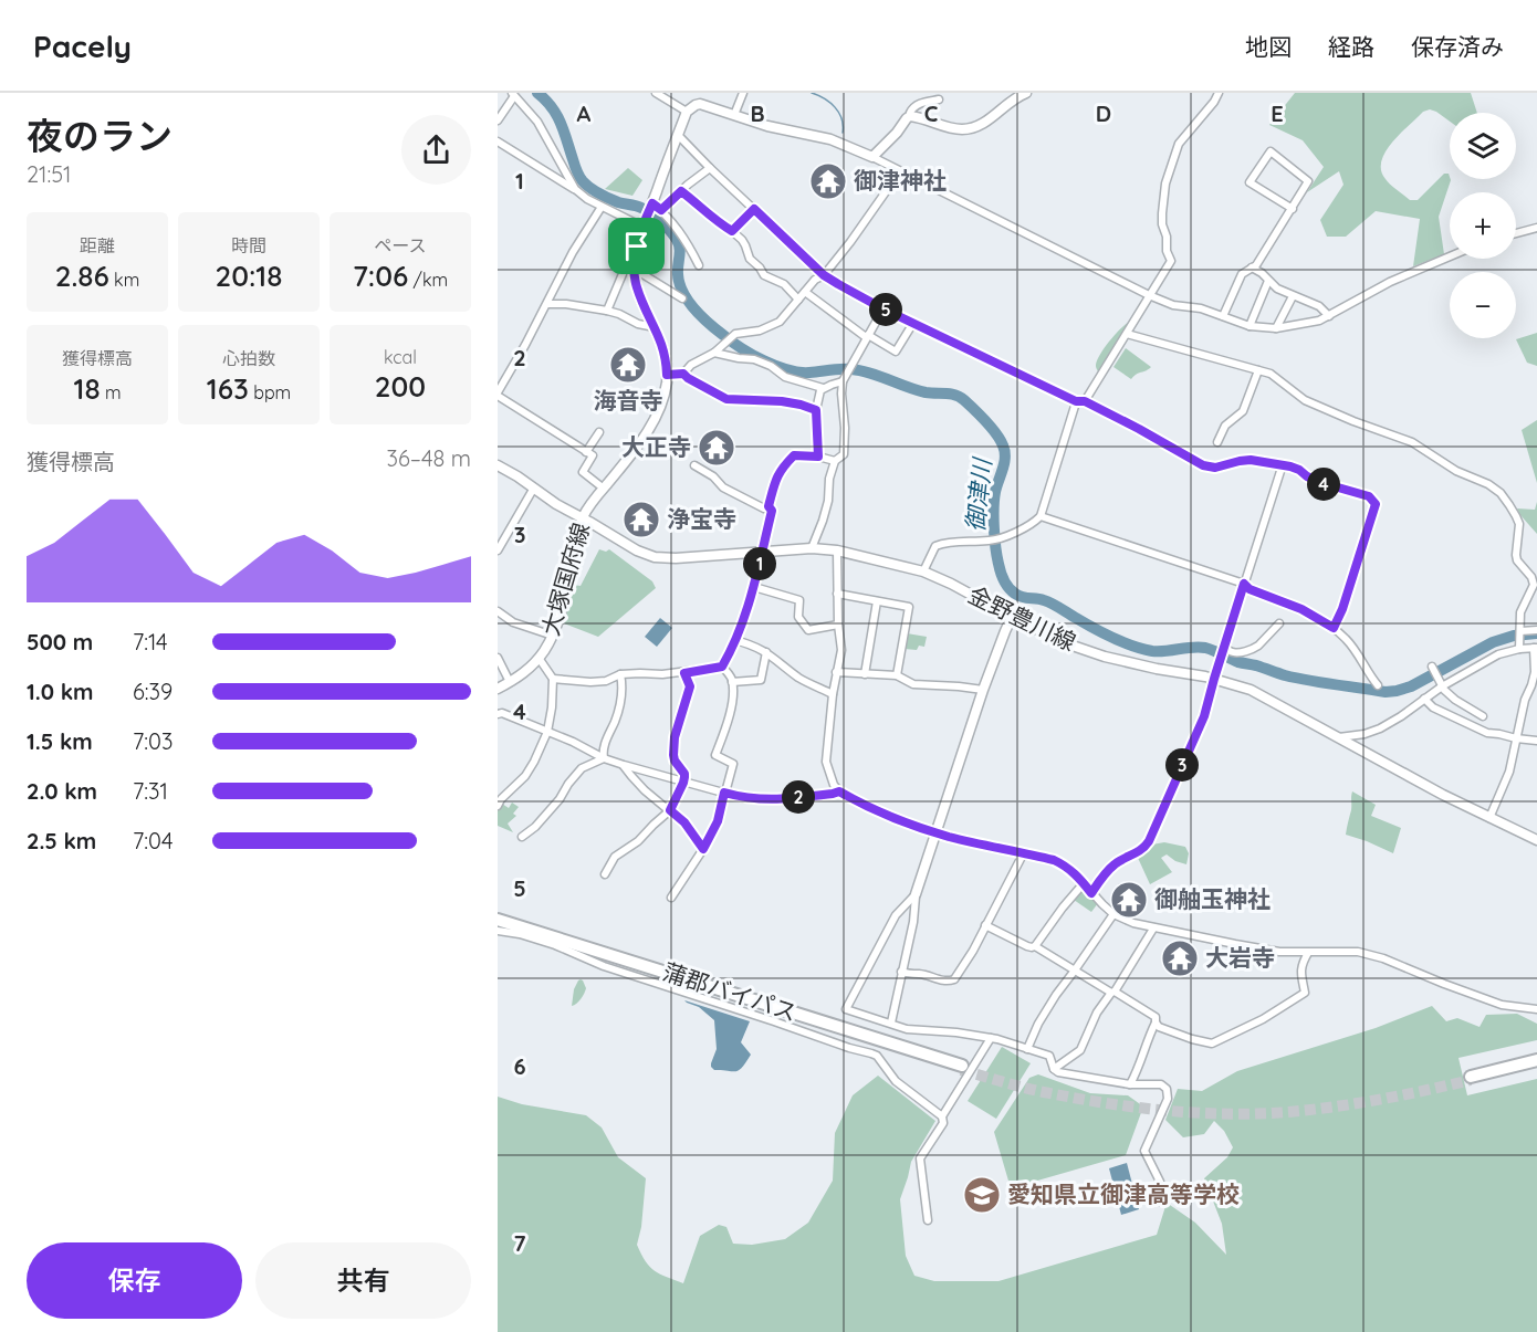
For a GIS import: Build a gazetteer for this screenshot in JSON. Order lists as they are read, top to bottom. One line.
{"streets":{"highway":["蒲郡バイパス"],"main road":["大塚国府線","金野豊川線"]},"crossings":[["大塚国府線","金野豊川線"]],"water":["御津川"],"places":{"temple":["御津神社","海音寺","大正寺","浄宝寺","御舳玉神社","大岩寺"],"school or university":["愛知県立御津高等学校"]},"page":{"header":"Pacely","nav":["地図","経路","保存済み"],"heading":["夜のラン","21:51"],"map_buttons":["+","−"],"stats":[["距離","2.86 km"],["時間","20:18"],["ペース","7:06 /km"],["獲得標高","18 m"],["心拍数","163 bpm"],["kcal","200"]],"pins":["5","4","1","3","2"],"chart":["獲得標高","36–48 m"],"list":[{"name":"500 m","note":"7:14"},{"name":"1.0 km","note":"6:39"},{"name":"1.5 km","note":"7:03"},{"name":"2.0 km","note":"7:31"},{"name":"2.5 km","note":"7:04"}],"buttons":["保存","共有"]},"grid":{"columns":["A","B","C","D","E"],"rows":["1","2","3","4","5","6","7"]}}
